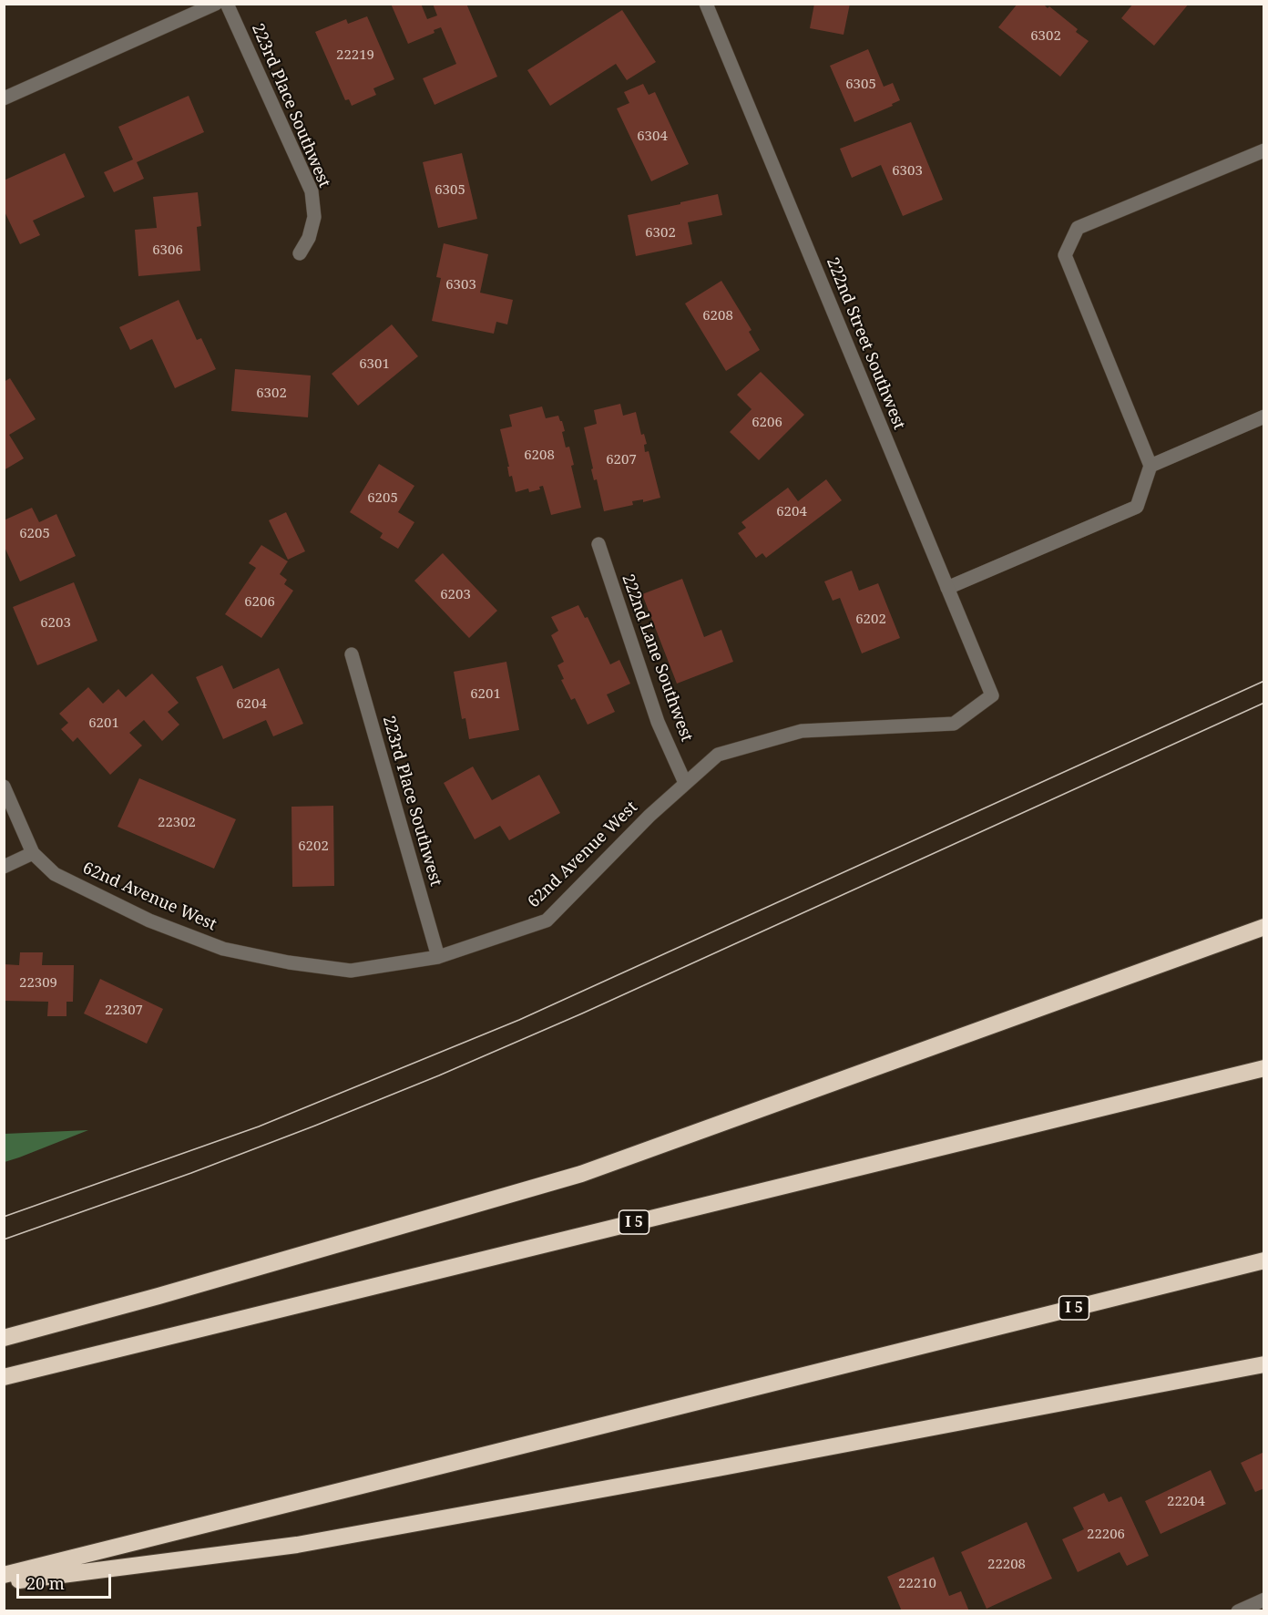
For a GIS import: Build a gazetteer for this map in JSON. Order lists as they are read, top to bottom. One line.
{"streets":{"highway":["I 5"],"street":["223rd Place Southwest","222nd Street Southwest","222nd Lane Southwest","62nd Avenue West"]},"crossings":[["223rd Place Southwest","62nd Avenue West"],["222nd Street Southwest","62nd Avenue West"],["222nd Lane Southwest","62nd Avenue West"]],"house_numbers":["6302","22219","6305","6304","6303","6305","6302","6306","6303","6208","6301","6302","6206","6208","6207","6205","6204","6205","6203","6206","6202","6203","6201","6204","6201","22302","6202","22309","22307","22204","22206","22208","22210"],"scale_bar":"20 m"}
